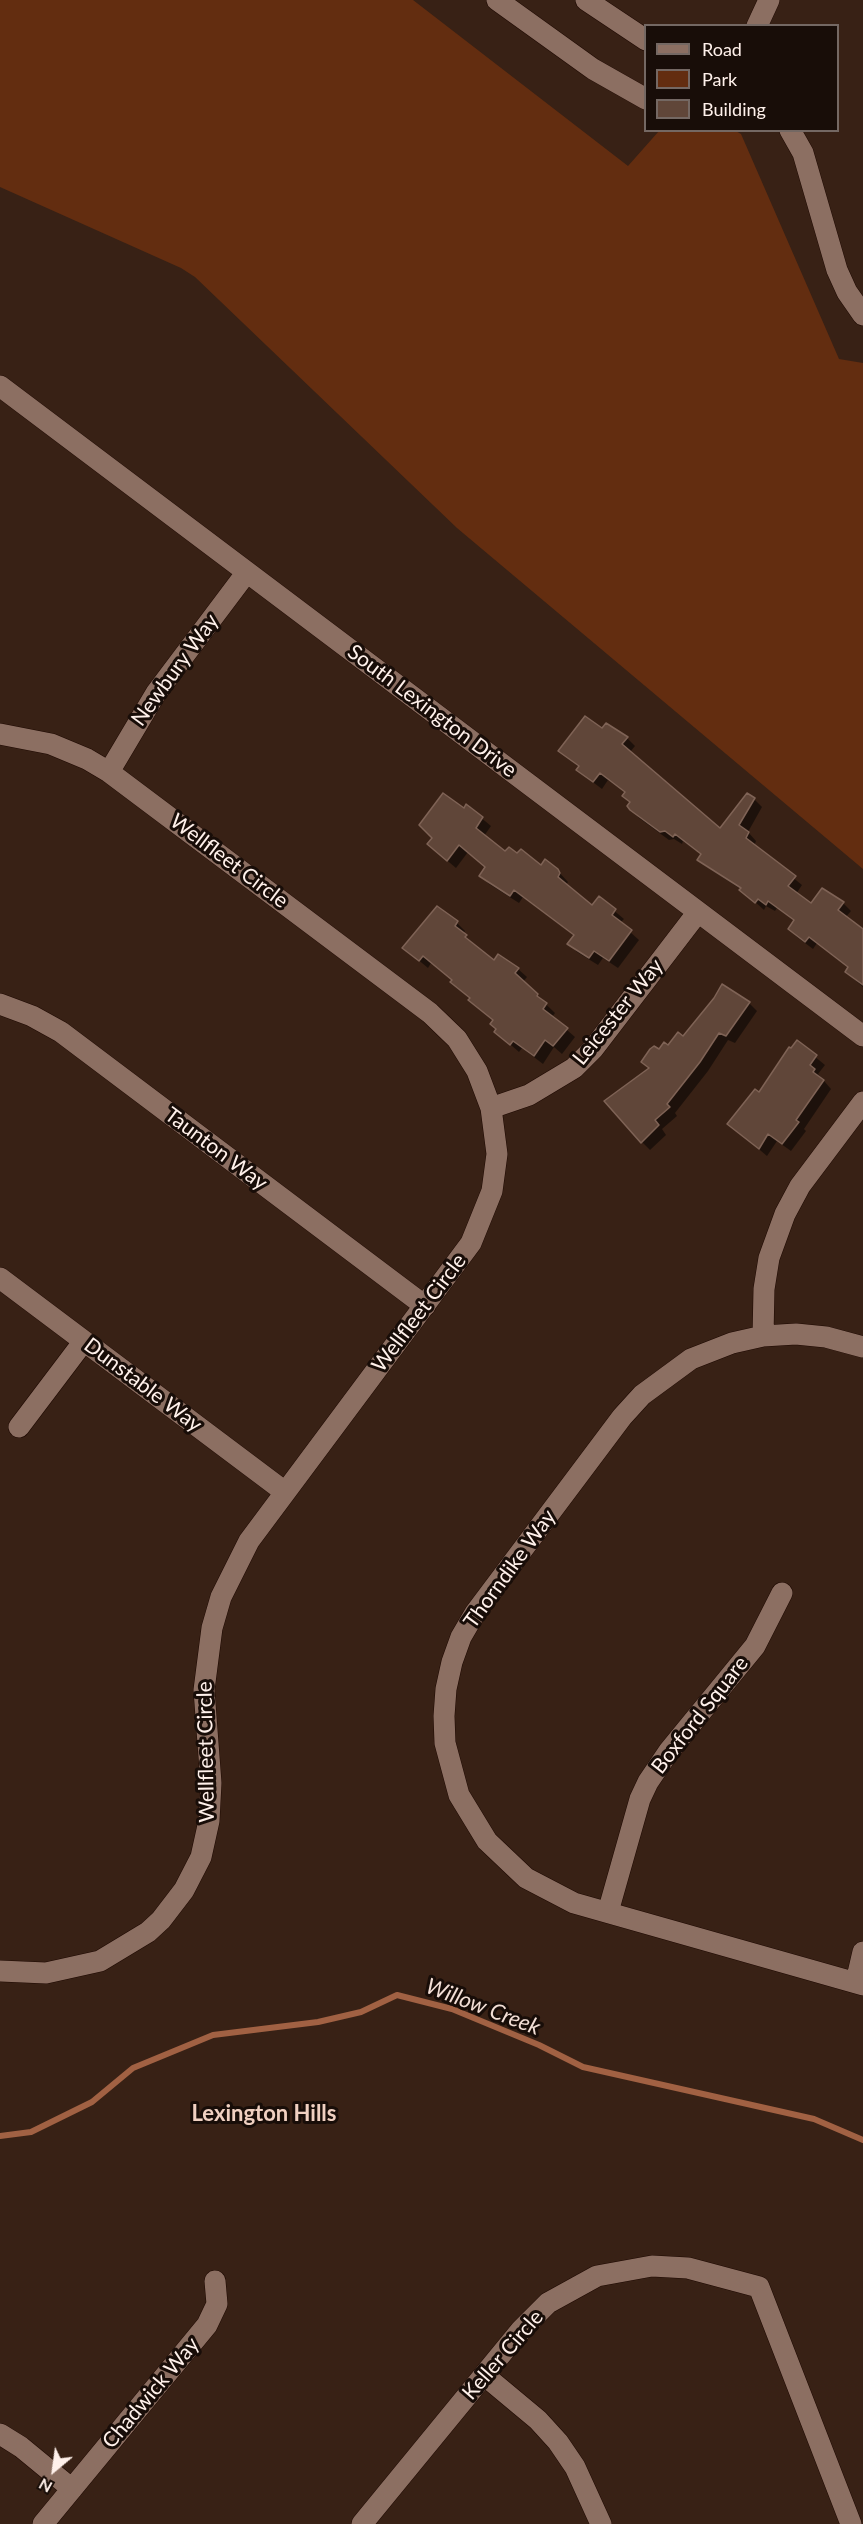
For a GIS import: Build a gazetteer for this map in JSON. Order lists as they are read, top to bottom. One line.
{"streets":{"street":["Newbury Way","South Lexington Drive","Wellfleet Circle","Leicester Way","Taunton Way","Dunstable Way","Thorndike Way","Boxford Square","Keller Circle","Chadwick Way"]},"crossings":[["Newbury Way","South Lexington Drive"],["Newbury Way","Wellfleet Circle"],["South Lexington Drive","Leicester Way"],["Wellfleet Circle","Leicester Way"],["Wellfleet Circle","Taunton Way"],["Wellfleet Circle","Dunstable Way"],["Thorndike Way","Boxford Square"]],"districts":["Lexington Hills"],"water":["Willow Creek"],"legend":["Road","Park","Building"],"north":"bottom left"}
